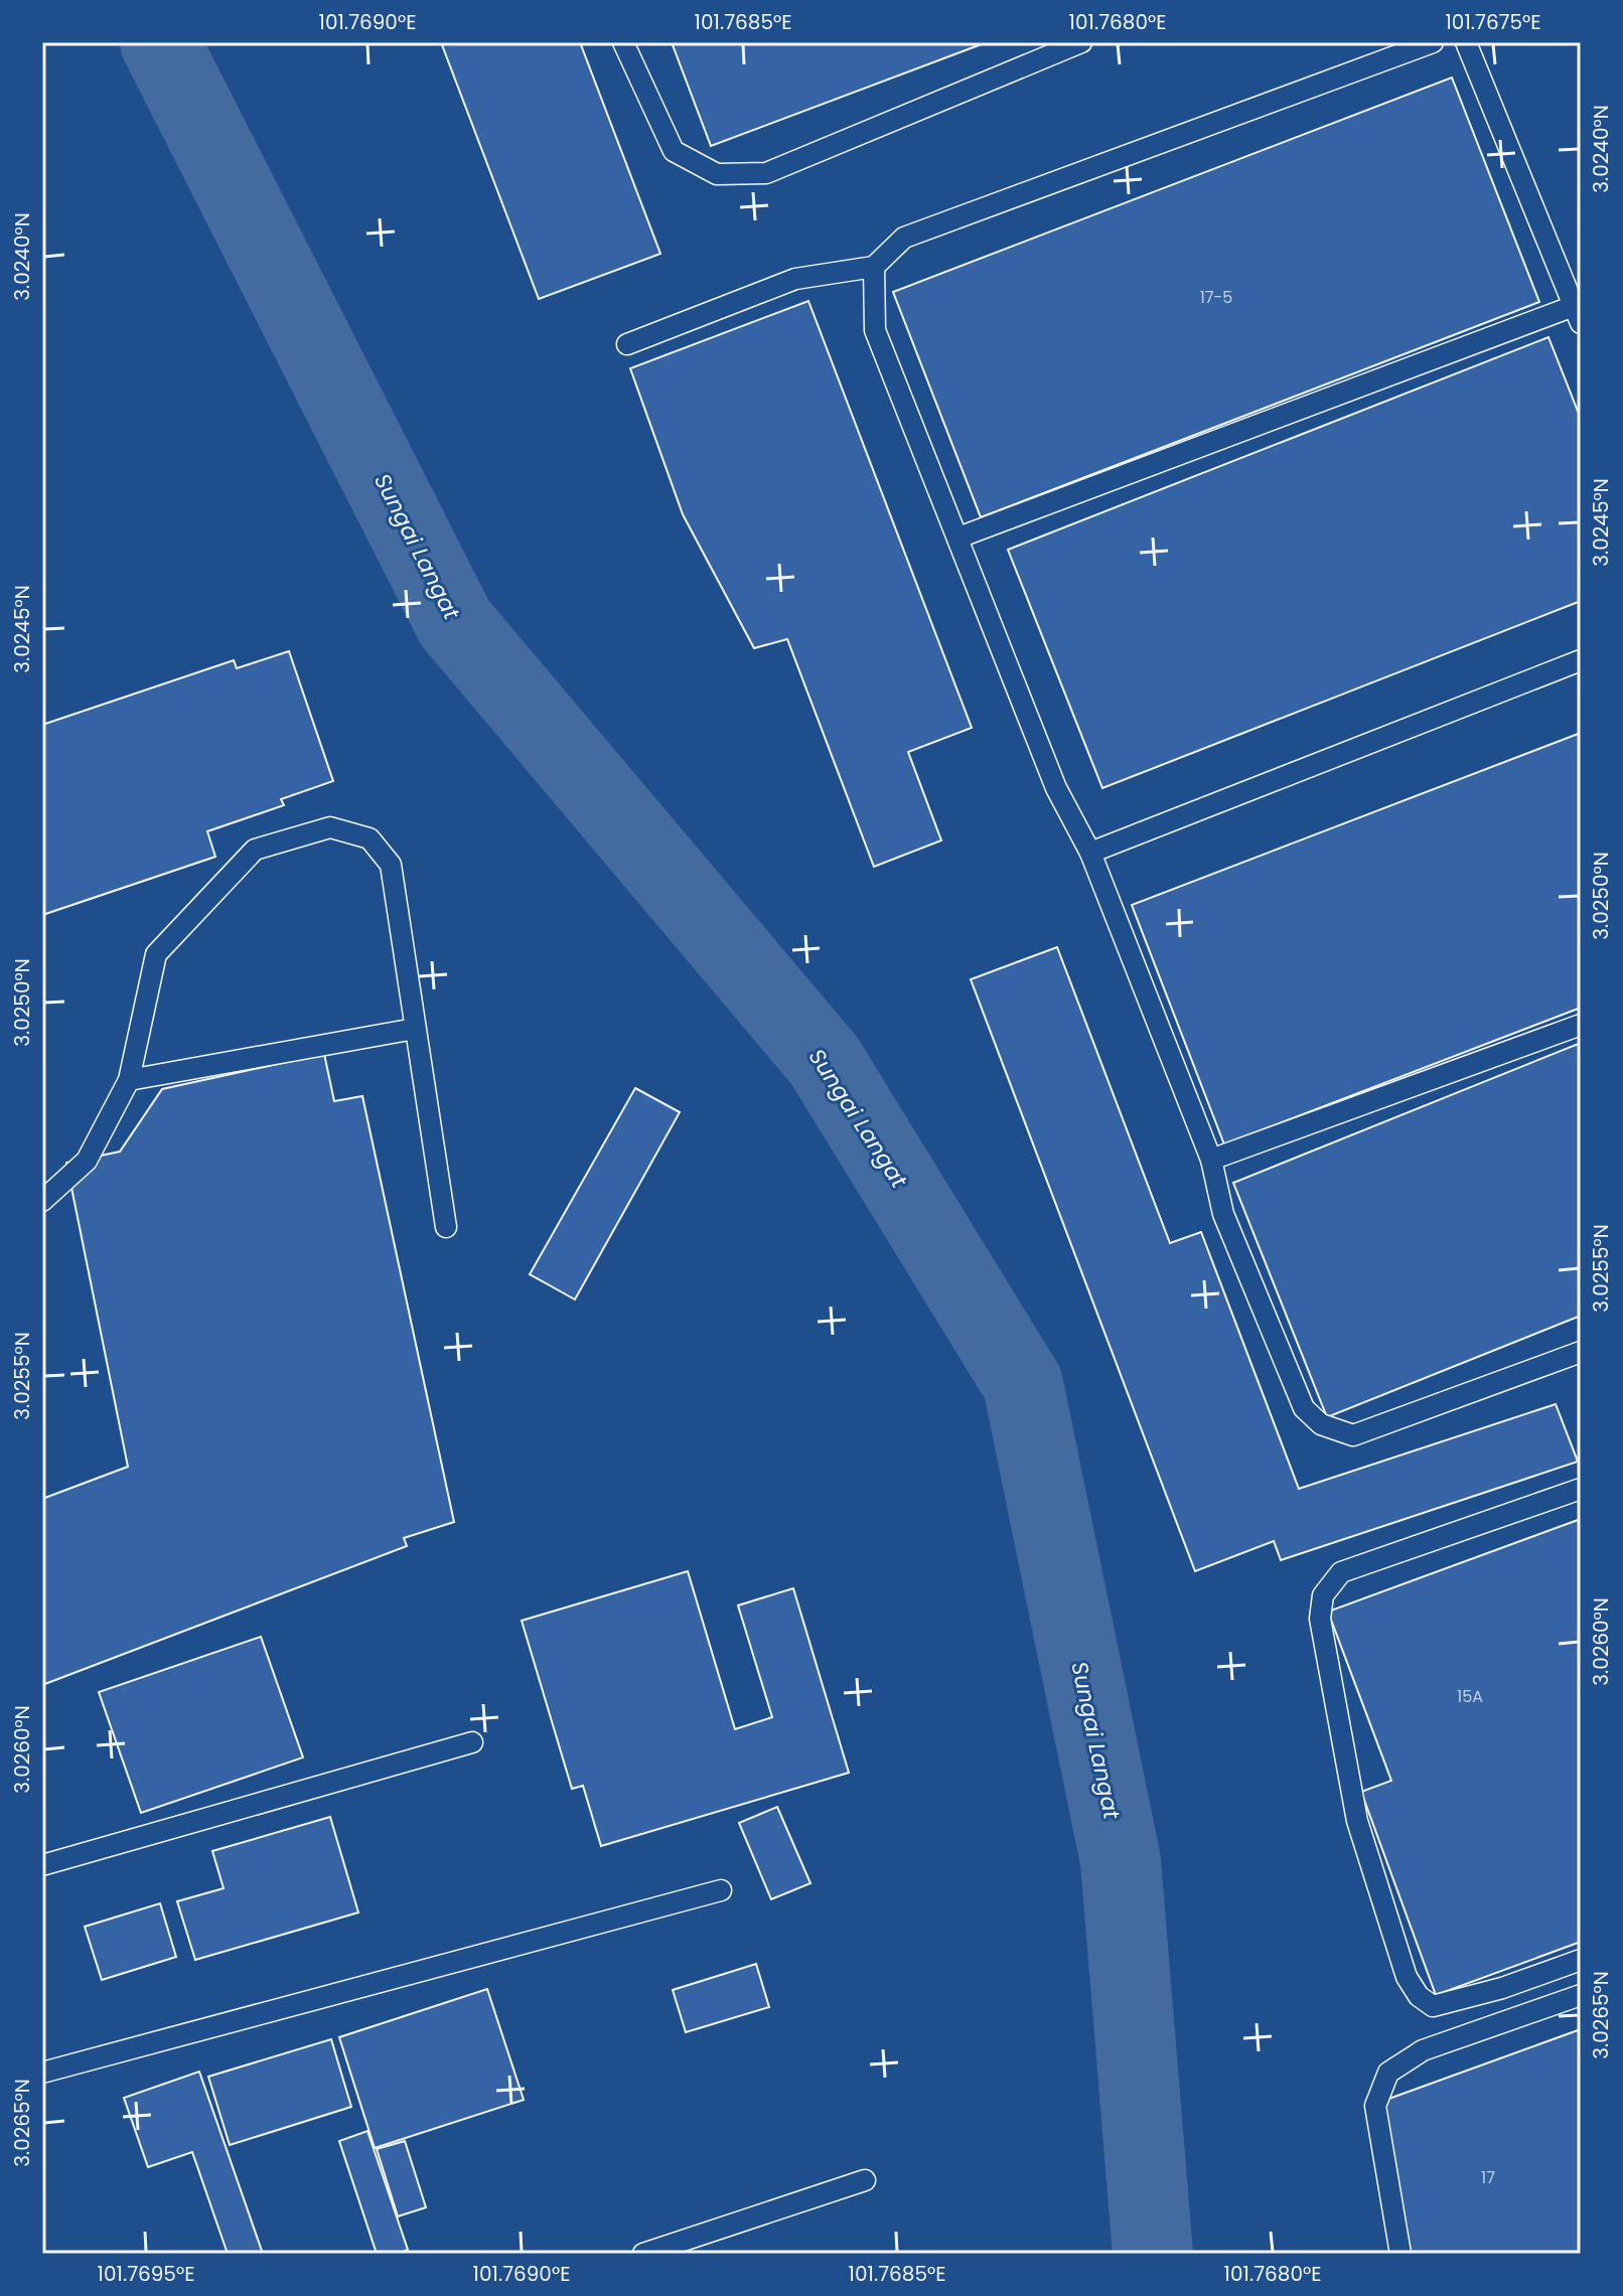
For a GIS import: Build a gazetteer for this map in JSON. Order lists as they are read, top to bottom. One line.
{"water":["Sungai Langat"],"house_numbers":["17-5","15A","17"],"coordinates":["101.7690°E","101.7685°E","101.7680°E","101.7675°E","3.0240°N","3.0245°N","3.0250°N","3.0255°N","3.0260°N","3.0265°N","101.7695°E"]}
